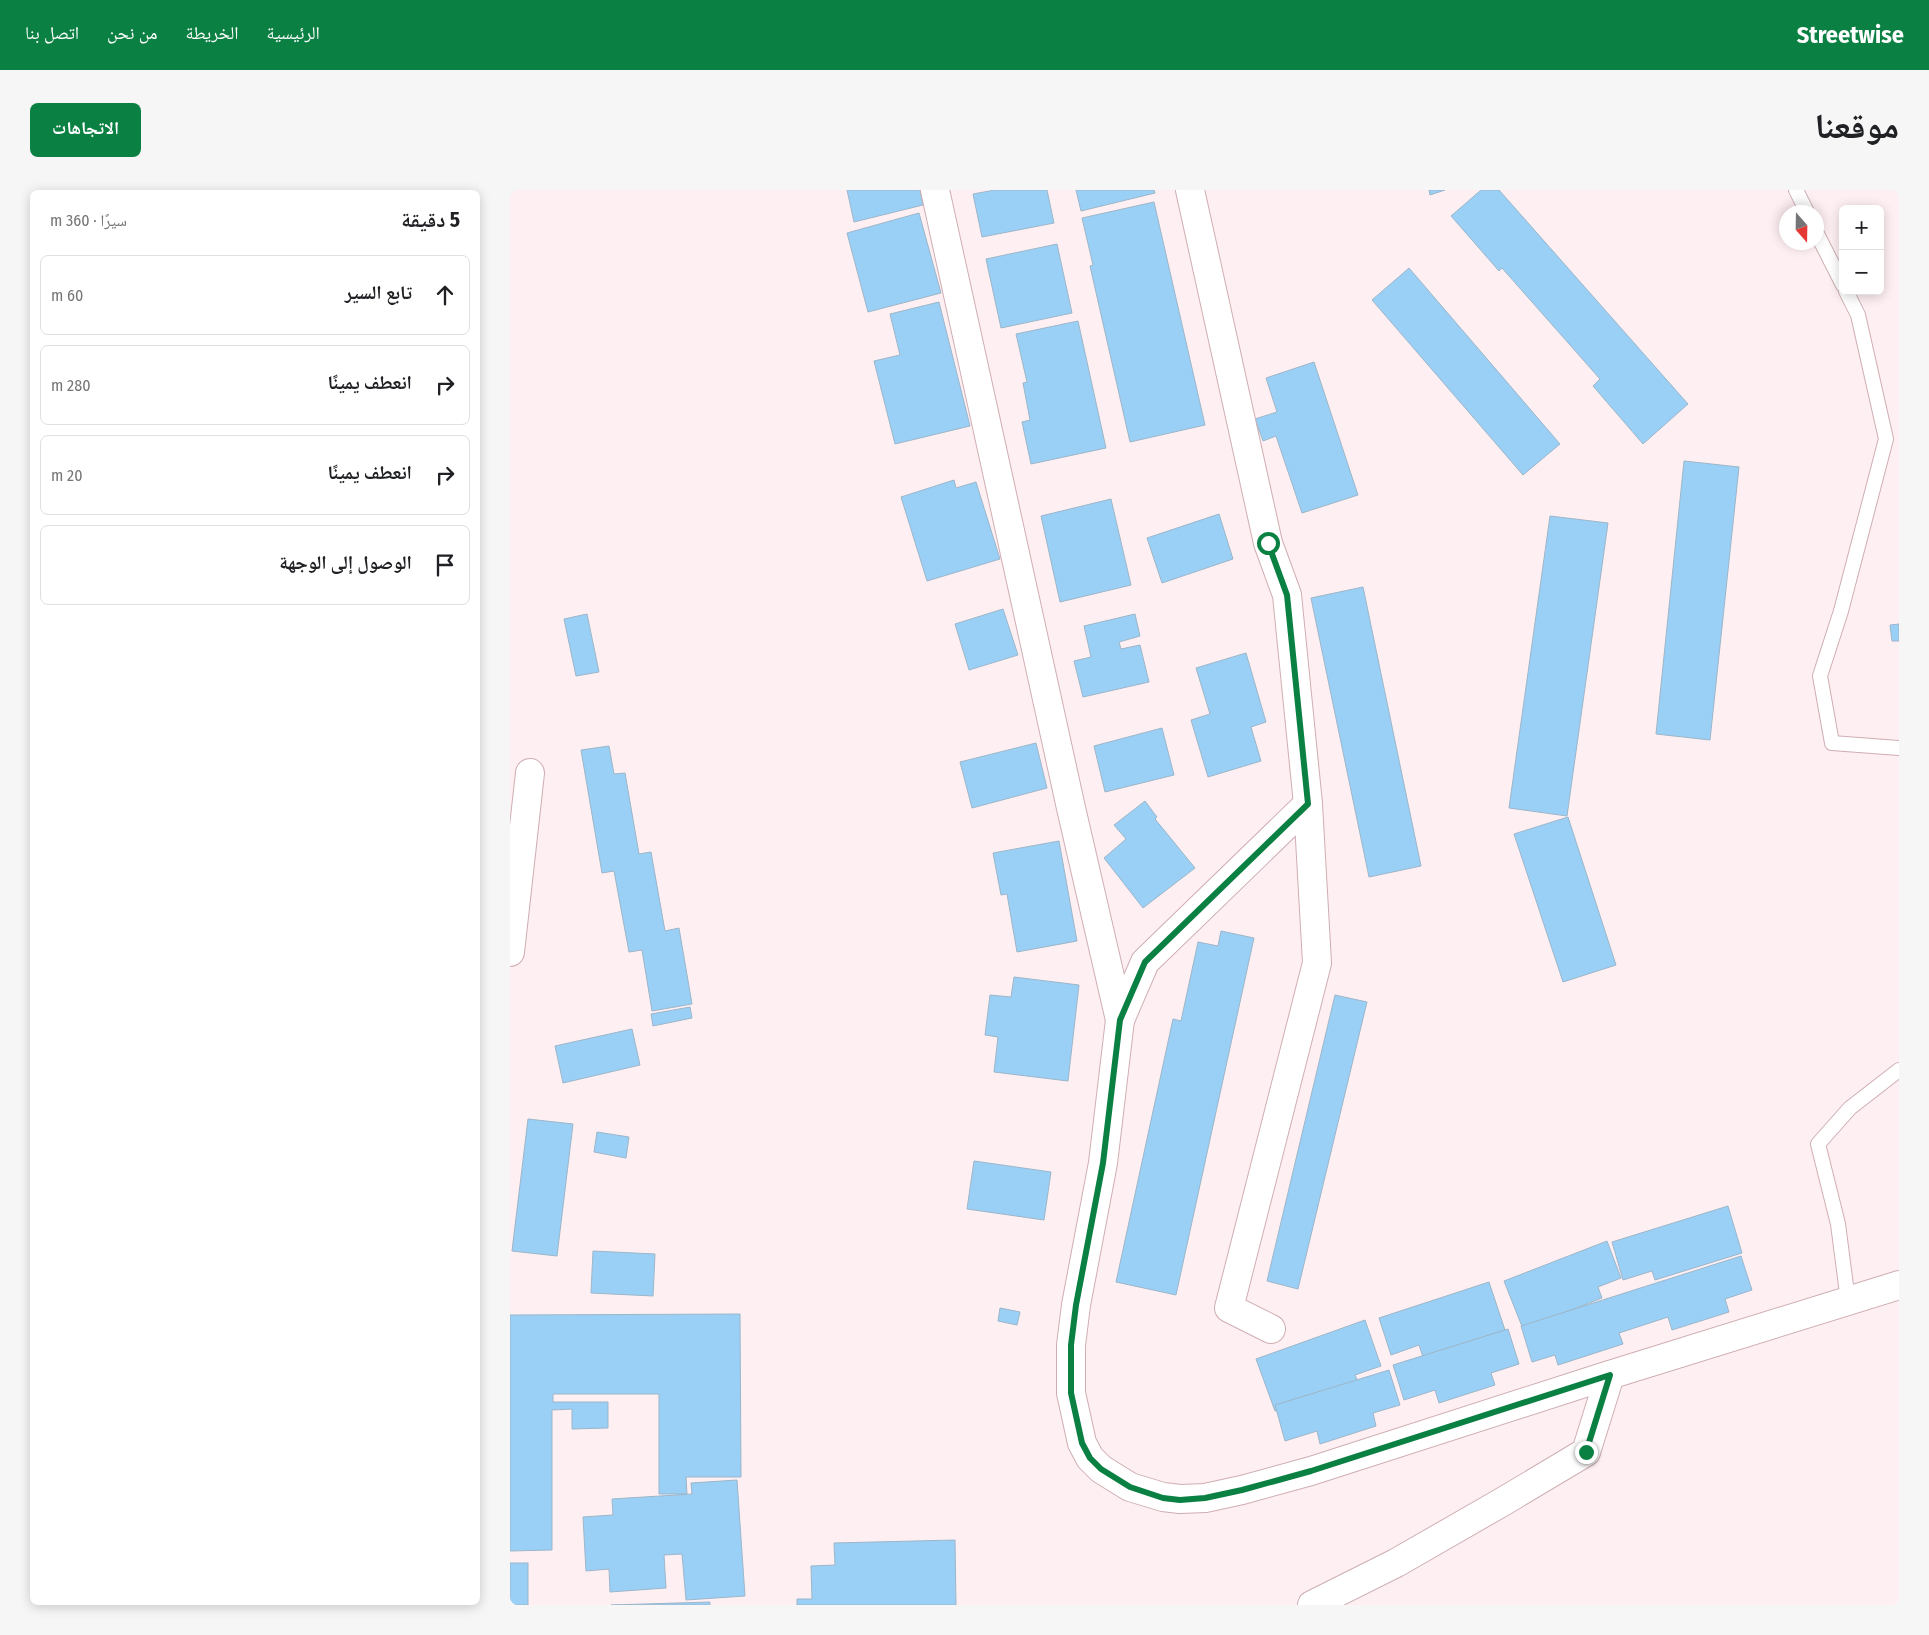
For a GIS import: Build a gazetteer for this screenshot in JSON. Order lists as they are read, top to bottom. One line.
{"north":"bottom","page":{"header":"Streetwise","nav":["الرئيسية","الخريطة","من نحن","اتصل بنا"],"title":"موقعنا","buttons":"الاتجاهات","heading":["5 دقيقة","سيرًا · 360 m"],"map_buttons":["+","−"],"list":[["تابع السير","60 m"],["انعطف يمينًا","280 m"],["انعطف يمينًا","20 m"],"الوصول إلى الوجهة"]}}
